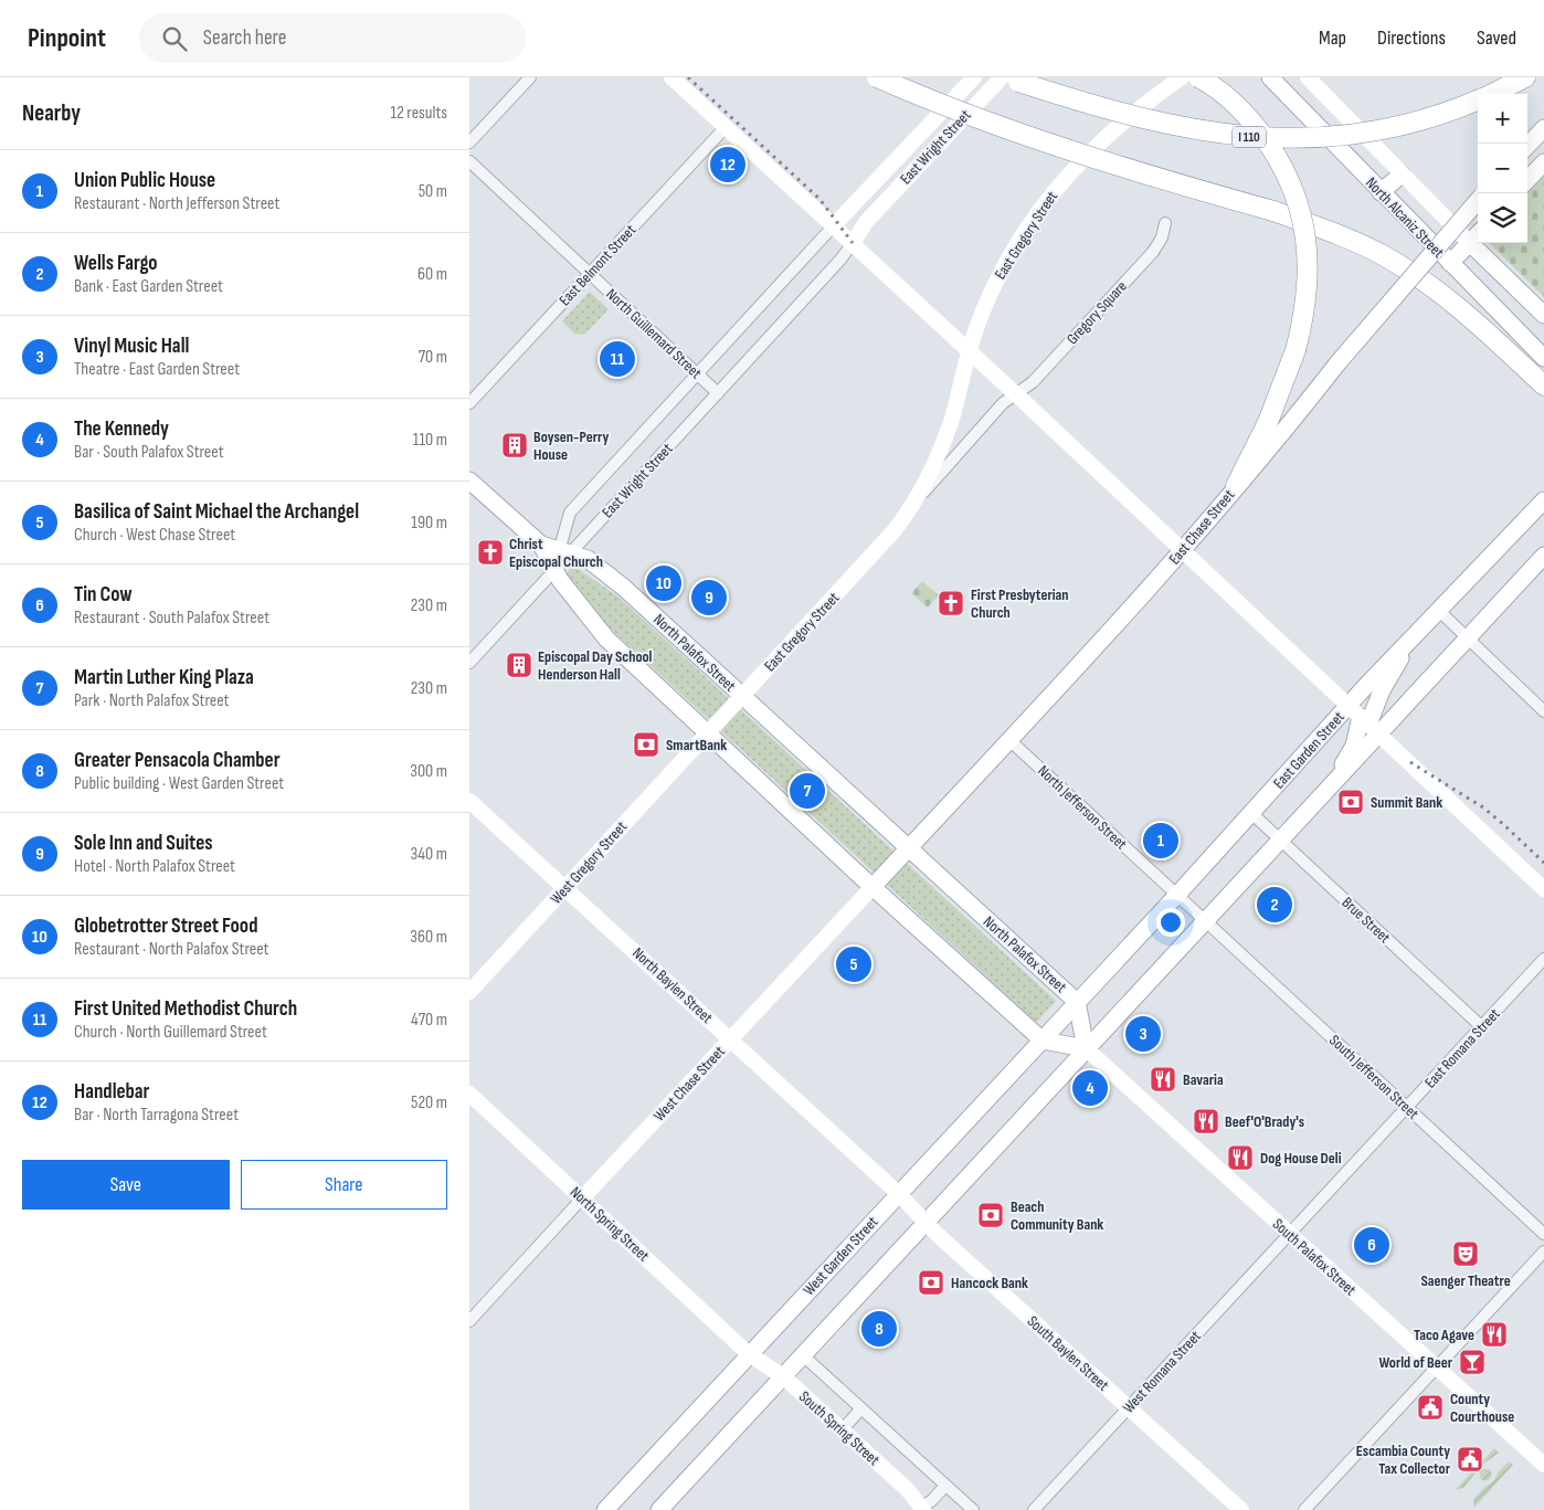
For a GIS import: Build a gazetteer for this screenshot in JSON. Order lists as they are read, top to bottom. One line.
{"streets":{"highway":["I 110"],"main road":["North Alcaniz Street","East Chase Street","North Palafox Street","East Garden Street","West Chase Street","West Garden Street"],"street":["East Wright Street","East Gregory Street","East Belmont Street","Gregory Square","North Guillemard Street","North Jefferson Street","West Gregory Street","Brue Street","North Baylen Street","East Romana Street","South Jefferson Street","North Spring Street","South Palafox Street","South Baylen Street","West Romana Street","South Spring Street"]},"crossings":[["I 110","East Wright Street"],["East Wright Street","North Guillemard Street"],["East Wright Street","North Palafox Street"],["East Gregory Street","Gregory Square"],["East Gregory Street","North Palafox Street"],["East Gregory Street","West Gregory Street"],["East Belmont Street","North Guillemard Street"],["East Chase Street","North Palafox Street"],["East Chase Street","North Jefferson Street"],["East Chase Street","West Chase Street"],["North Palafox Street","East Garden Street"],["North Palafox Street","West Gregory Street"],["North Palafox Street","West Chase Street"],["North Palafox Street","West Garden Street"],["North Palafox Street","South Palafox Street"],["East Garden Street","North Jefferson Street"],["East Garden Street","Brue Street"],["East Garden Street","South Jefferson Street"],["East Garden Street","West Garden Street"],["East Garden Street","South Palafox Street"],["North Jefferson Street","South Jefferson Street"],["West Gregory Street","North Baylen Street"],["Brue Street","East Romana Street"],["North Baylen Street","West Chase Street"],["North Baylen Street","West Garden Street"],["North Baylen Street","South Baylen Street"],["East Romana Street","South Jefferson Street"],["East Romana Street","South Palafox Street"],["East Romana Street","West Romana Street"],["West Chase Street","North Spring Street"],["North Spring Street","West Garden Street"],["North Spring Street","South Spring Street"],["West Garden Street","South Baylen Street"],["West Garden Street","South Spring Street"],["South Palafox Street","West Romana Street"],["South Baylen Street","West Romana Street"]],"places":{"building":["Boysen-Perry House","Episcopal Day School Henderson Hall"],"church":["Christ Episcopal Church","First Presbyterian Church"],"bank":["SmartBank","Summit Bank","Beach Community Bank","Hancock Bank"],"restaurant":["Bavaria","Beef'O'Brady's","Dog House Deli","Taco Agave"],"theatre":["Saenger Theatre"],"bar":["World of Beer"],"public building":["County Courthouse","Escambia County Tax Collector"]},"page":{"header":"Pinpoint","search":"Search here","nav":["Map","Directions","Saved"],"heading":["Nearby","12 results"],"map_buttons":["+","−"],"pins":["12","11","10","9","7","1","2","5","3","4","6","8"],"list":[{"mark":"1","name":"Union Public House","note":"Restaurant · North Jefferson Street","value":"50 m"},{"mark":"2","name":"Wells Fargo","note":"Bank · East Garden Street","value":"60 m"},{"mark":"3","name":"Vinyl Music Hall","note":"Theatre · East Garden Street","value":"70 m"},{"mark":"4","name":"The Kennedy","note":"Bar · South Palafox Street","value":"110 m"},{"mark":"5","name":"Basilica of Saint Michael the Archangel","note":"Church · West Chase Street","value":"190 m"},{"mark":"6","name":"Tin Cow","note":"Restaurant · South Palafox Street","value":"230 m"},{"mark":"7","name":"Martin Luther King Plaza","note":"Park · North Palafox Street","value":"230 m"},{"mark":"8","name":"Greater Pensacola Chamber","note":"Public building · West Garden Street","value":"300 m"},{"mark":"9","name":"Sole Inn and Suites","note":"Hotel · North Palafox Street","value":"340 m"},{"mark":"10","name":"Globetrotter Street Food","note":"Restaurant · North Palafox Street","value":"360 m"},{"mark":"11","name":"First United Methodist Church","note":"Church · North Guillemard Street","value":"470 m"},{"mark":"12","name":"Handlebar","note":"Bar · North Tarragona Street","value":"520 m"}],"buttons":["Save","Share"]}}
